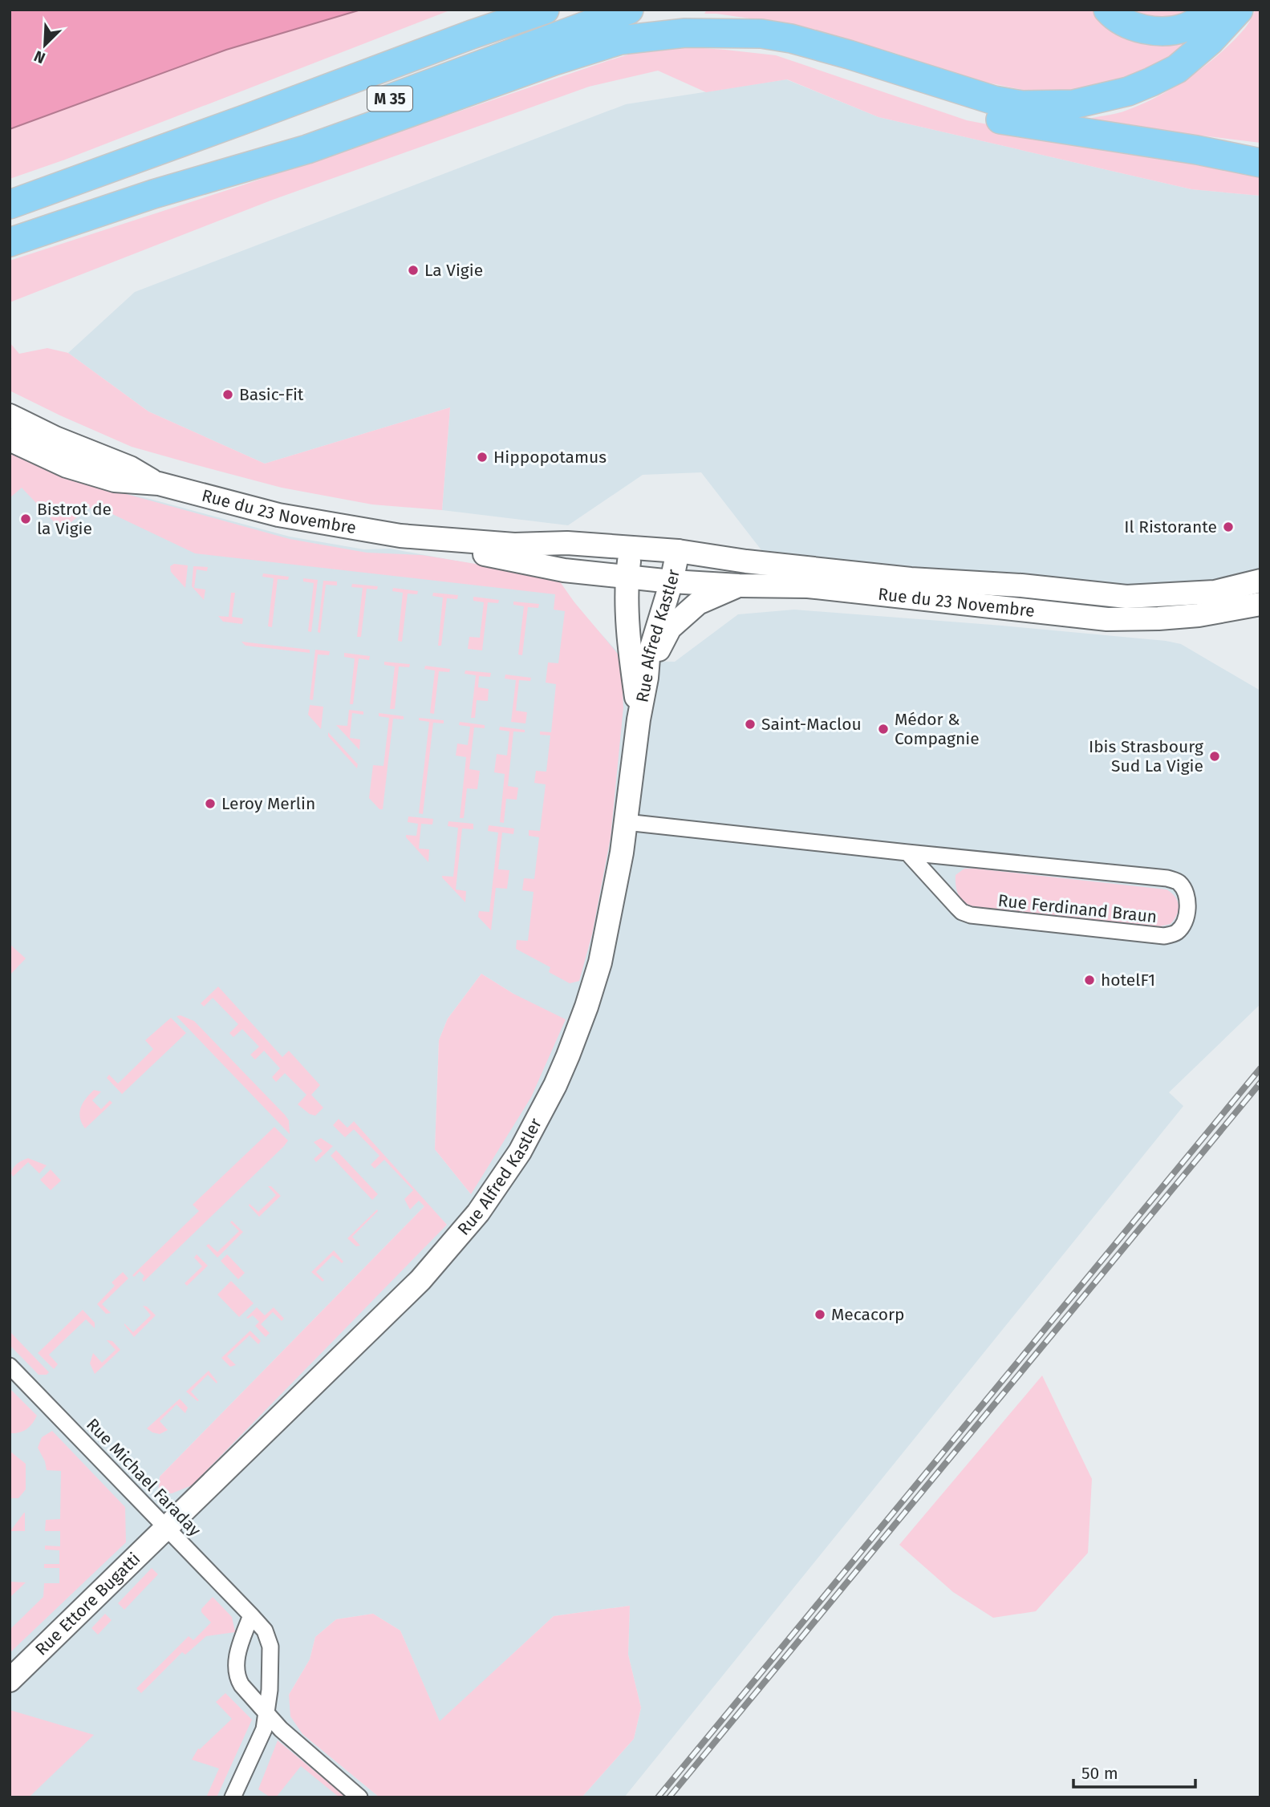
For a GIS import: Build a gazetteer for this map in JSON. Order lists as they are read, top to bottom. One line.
{"streets":{"highway":["M 35"],"main road":["Rue du 23 Novembre","Rue Alfred Kastler","Rue Ettore Bugatti"],"street":["Rue Ferdinand Braun","Rue Michael Faraday"]},"crossings":[["Rue du 23 Novembre","Rue Alfred Kastler"],["Rue Alfred Kastler","Rue Ferdinand Braun"],["Rue Alfred Kastler","Rue Michael Faraday"],["Rue Alfred Kastler","Rue Ettore Bugatti"],["Rue Michael Faraday","Rue Ettore Bugatti"]],"places":["La Vigie","Basic-Fit","Hippopotamus","Bistrot de la Vigie","Il Ristorante","Saint-Maclou","Médor & Compagnie","Ibis Strasbourg Sud La Vigie","Leroy Merlin","hotelF1","Mecacorp"],"scale_bar":"50 m","north":"bottom left"}
